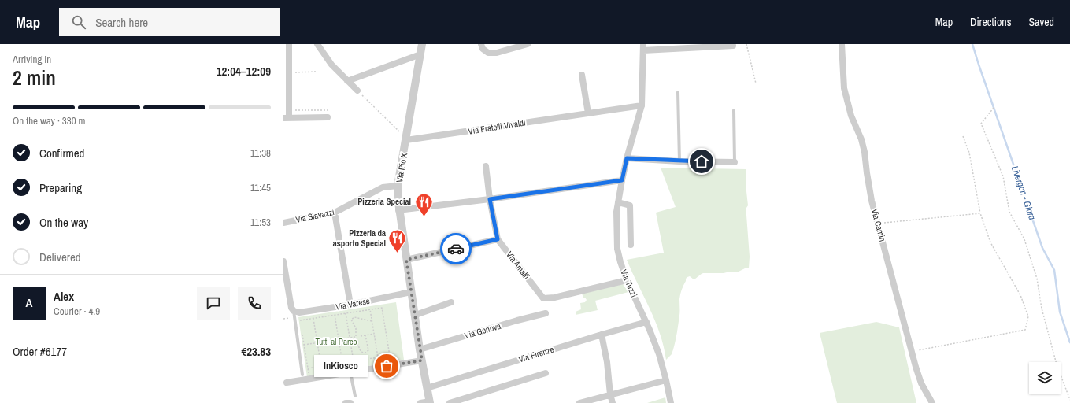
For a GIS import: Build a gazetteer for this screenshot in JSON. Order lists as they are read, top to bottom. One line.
{"streets":{"street":["Via Fratelli Vivaldi","Via Pio X","Via Slavazzi","Via Camin","Via Amalfi","Via Tuzzi","Via Varese","Via Genova","Via Firenze"]},"crossings":[["Via Fratelli Vivaldi","Via Pio X"],["Via Fratelli Vivaldi","Via Tuzzi"],["Via Pio X","Via Slavazzi"],["Via Pio X","Via Varese"],["Via Pio X","Via Genova"],["Via Pio X","Via Firenze"],["Via Amalfi","Via Tuzzi"],["Via Tuzzi","Via Firenze"]],"water":["Livergon - Giara"],"parks":["Tutti al Parco"],"places":{"restaurant":["Pizzeria Special","Pizzeria da asporto Special"],"other":["InKiosco"]},"page":{"header":"Map","search":"Search here","nav":["Map","Directions","Saved"],"heading":["2 min","Arriving in","12:04–12:09"],"panel":["Alex","Courier · 4.9","Order #6177","€23.83"],"bar":"On the way · 330 m","list":[["Confirmed","11:38"],["Preparing","11:45"],["On the way","11:53"],"Delivered"],"round":"A","bubble":"InKiosco"}}
